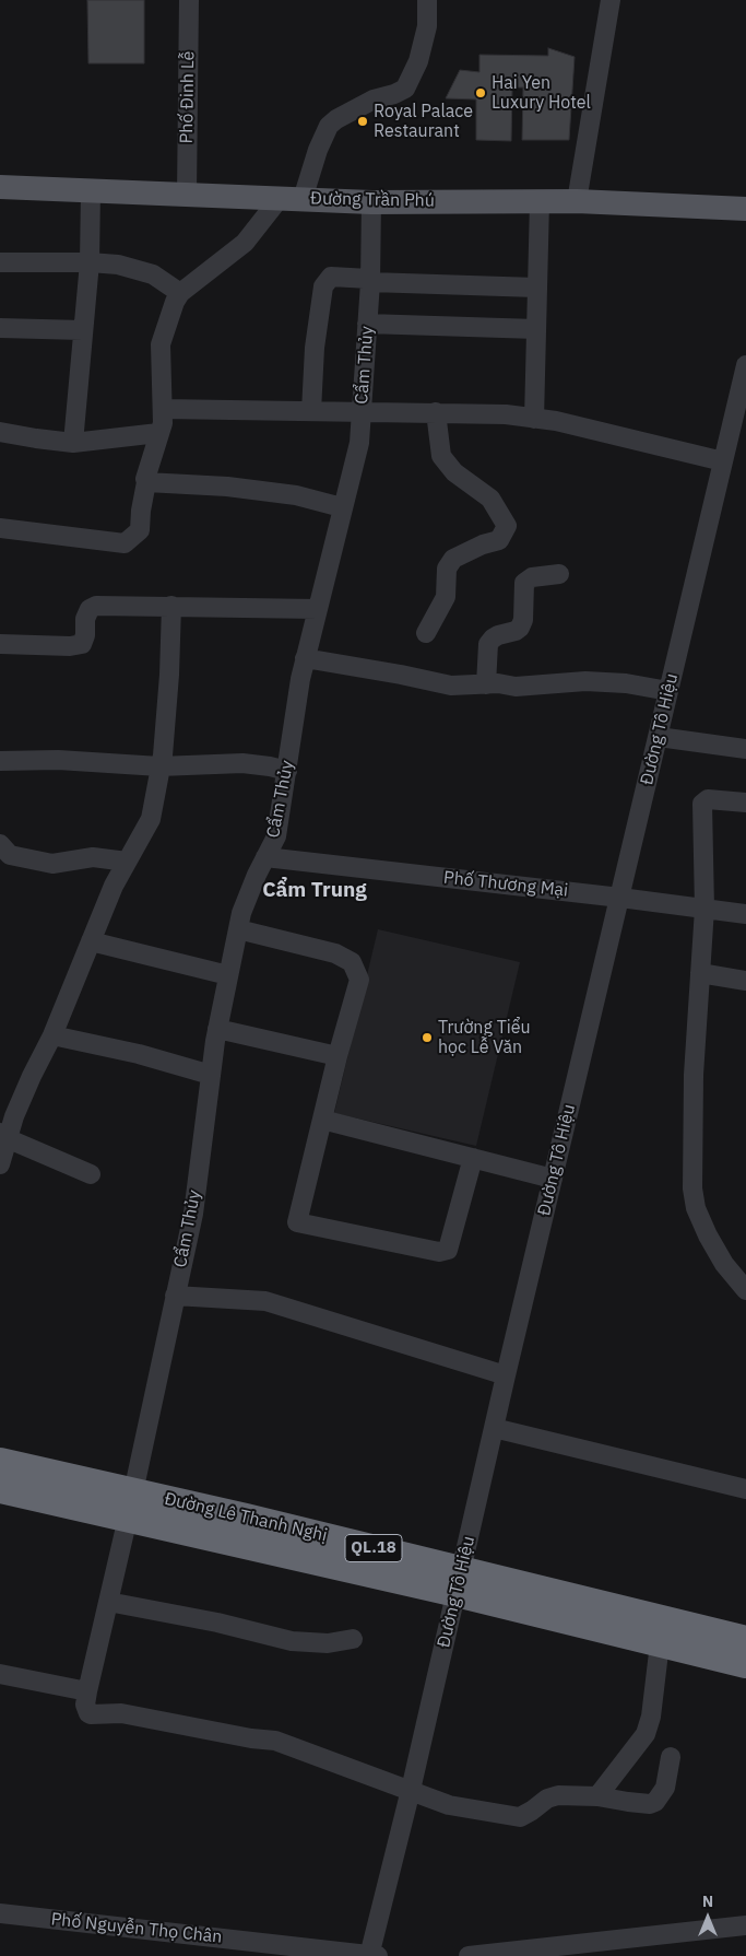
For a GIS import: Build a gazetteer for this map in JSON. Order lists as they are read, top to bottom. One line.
{"streets":{"highway":["Đường Lê Thanh Nghị","QL.18"],"main road":["Đường Trần Phú"],"street":["Phố Đinh Lễ","Cẩm Thủy","Đường Tô Hiệu","Phố Thương Mại","Phố Nguyễn Thọ Chân"]},"crossings":[["Phố Đinh Lễ","Đường Trần Phú"],["Đường Trần Phú","Cẩm Thủy"],["Cẩm Thủy","Phố Thương Mại"],["Cẩm Thủy","Đường Lê Thanh Nghị"],["Đường Tô Hiệu","Phố Thương Mại"],["Đường Tô Hiệu","Đường Lê Thanh Nghị"],["Đường Tô Hiệu","Phố Nguyễn Thọ Chân"]],"districts":["Cẩm Trung"],"places":["Hai Yen Luxury Hotel","Royal Palace Restaurant","Trường Tiểu học Lễ Văn"],"north":"top"}
